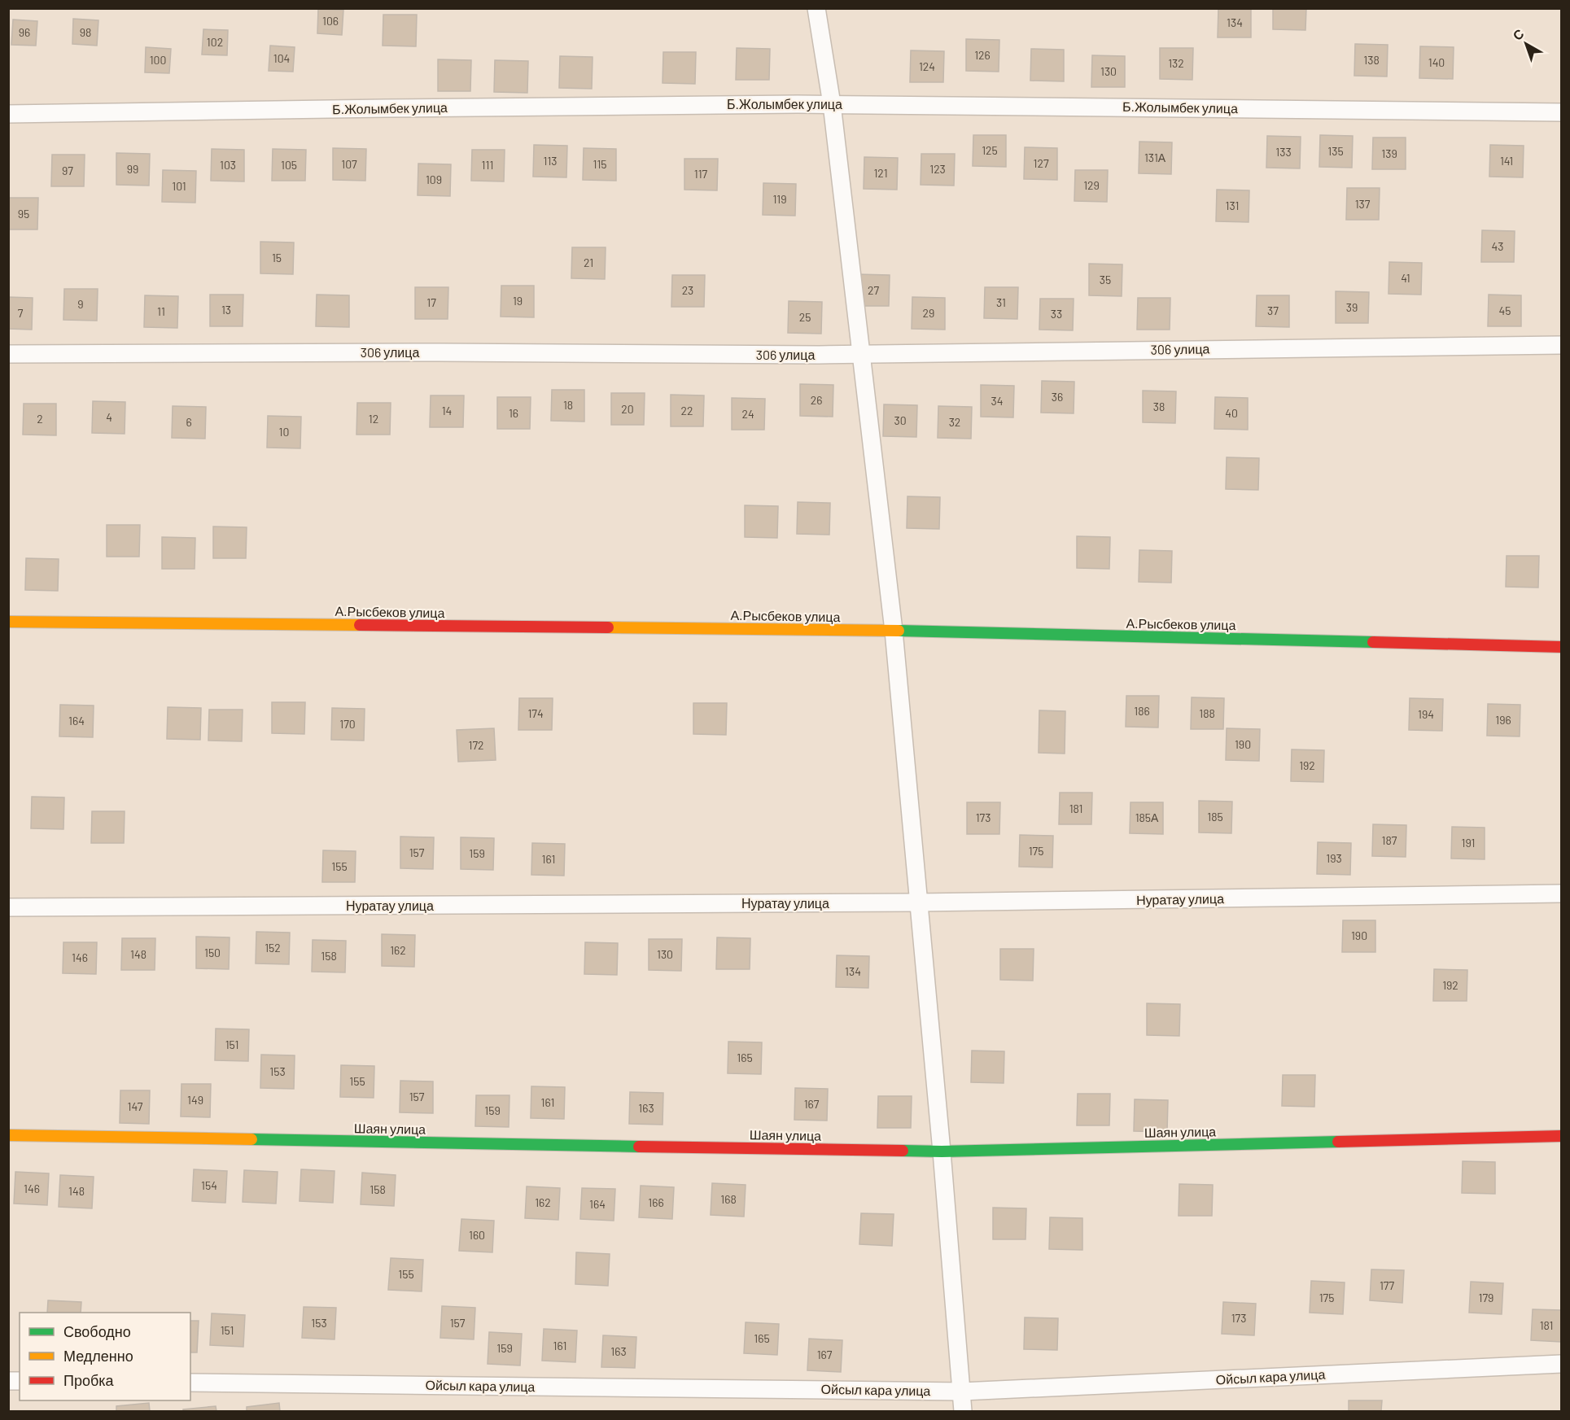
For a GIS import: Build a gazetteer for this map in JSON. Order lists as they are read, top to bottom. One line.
{"streets":{"street":["Б.Жолымбек улица","306 улица","А.Рысбеков улица","Нуратау улица","Шаян улица","Ойсыл кара улица"]},"house_numbers":["106","134","96","98","102","126","104","100","138","140","132","124","130","125","135","133","139","131А","113","141","127","107","115","103","105","111","99","123","97","121","117","109","129","101","119","137","131","95","43","15","21","41","35","23","27","19","17","31","9","39","13","37","45","11","7","29","33","25","36","26","34","18","38","20","14","22","16","40","24","4","2","12","30","6","32","10","186","174","188","194","196","164","170","190","172","192","181","185","173","185А","187","191","175","157","159","193","161","155","190","152","162","150","148","130","158","146","134","192","151","165","153","155","157","149","161","167","147","163","159","154","146","158","148","168","162","166","164","160","155","177","175","179","173","153","157","181","151","165","161","159","163","167"],"legend":["Свободно","Медленно","Пробка"],"north":"top left"}
